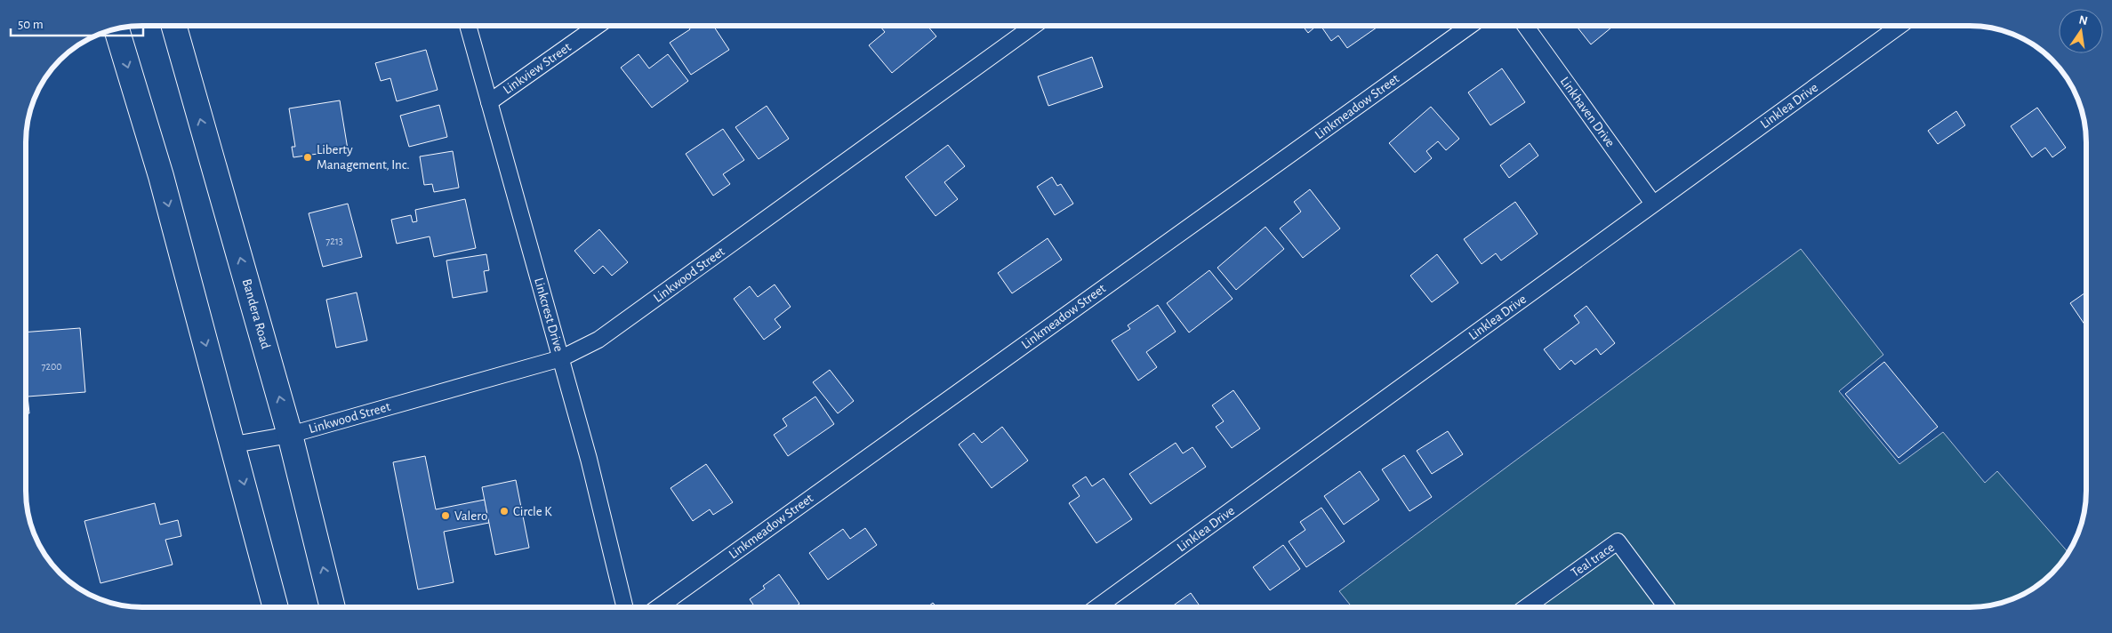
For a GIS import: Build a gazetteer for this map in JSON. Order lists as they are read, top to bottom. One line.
{"streets":{"main road":["Bandera Road"],"street":["Linkview Street","Linklea Drive","Linkmeadow Street","Linkhaven Drive","Linkwood Street","Linkcrest Drive","Teal trace"]},"crossings":[["Linkview Street","Linkcrest Drive"],["Linklea Drive","Linkhaven Drive"],["Linkwood Street","Bandera Road"],["Linkwood Street","Linkcrest Drive"]],"places":["Liberty Management, Inc.","Circle K","Valero"],"house_numbers":["7213","7200"],"scale_bar":"50 m","north":"top"}
